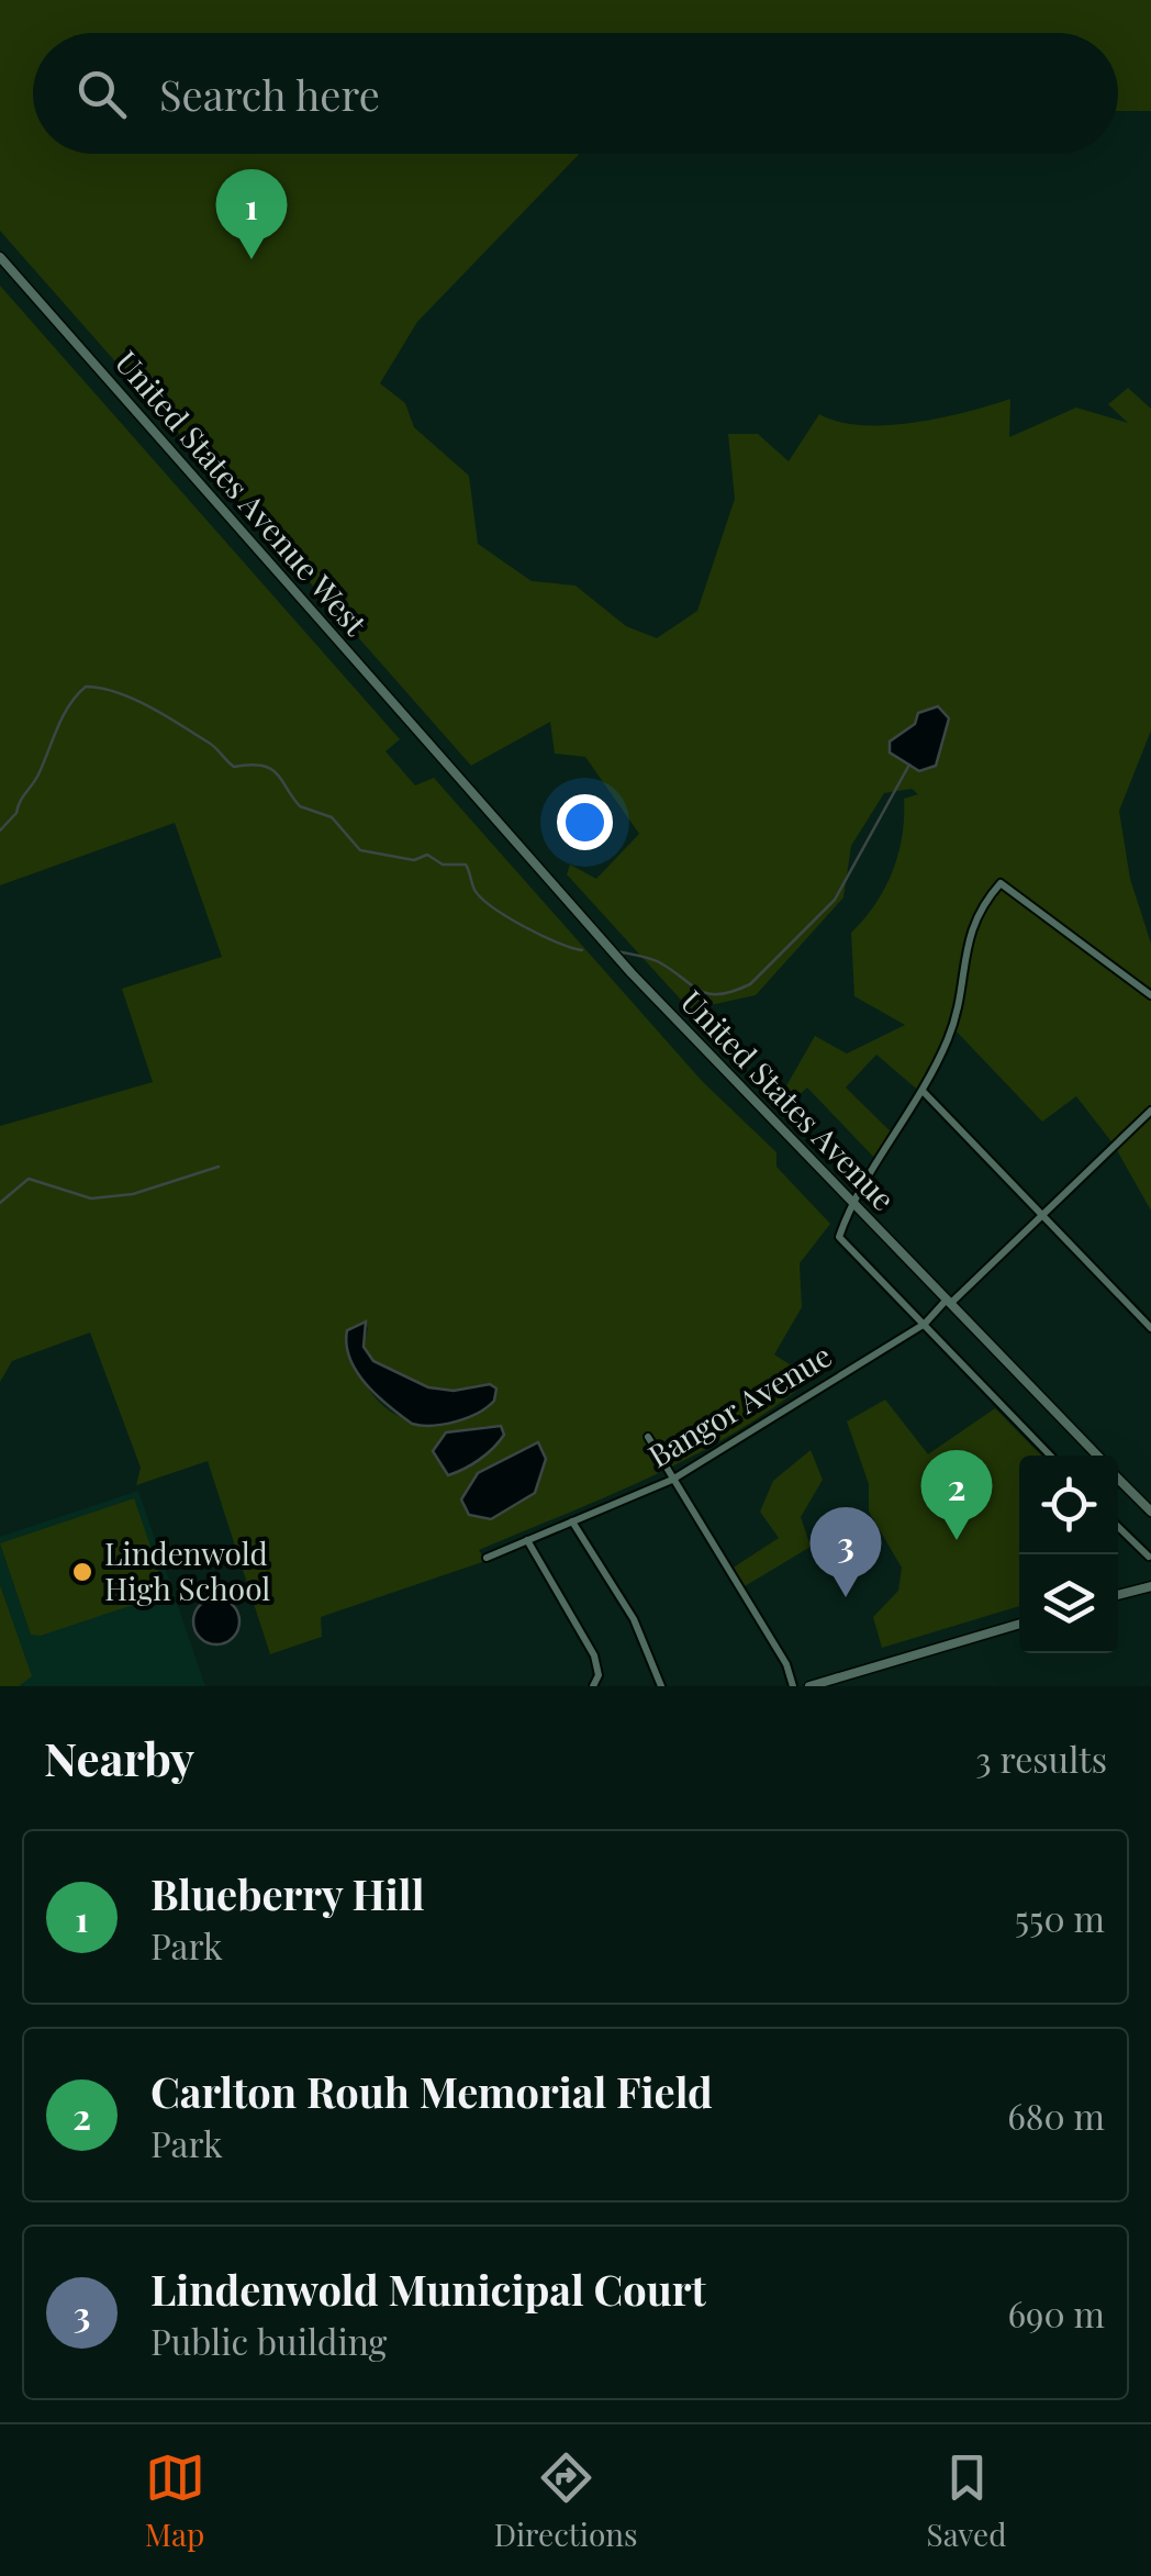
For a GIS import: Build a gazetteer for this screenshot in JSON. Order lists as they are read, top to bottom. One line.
{"streets":{"street":["United States Avenue West","United States Avenue","Bangor Avenue"]},"crossings":[["United States Avenue West","United States Avenue"],["United States Avenue","Bangor Avenue"]],"places":["Lindenwold High School"],"page":{"search":"Search here","pins":["1","2","3"],"heading":["Nearby","3 results"],"list":[{"mark":"1","name":"Blueberry Hill","note":"Park","value":"550 m"},{"mark":"2","name":"Carlton Rouh Memorial Field","note":"Park","value":"680 m"},{"mark":"3","name":"Lindenwold Municipal Court","note":"Public building","value":"690 m"}],"nav":["Map","Directions","Saved"]}}
